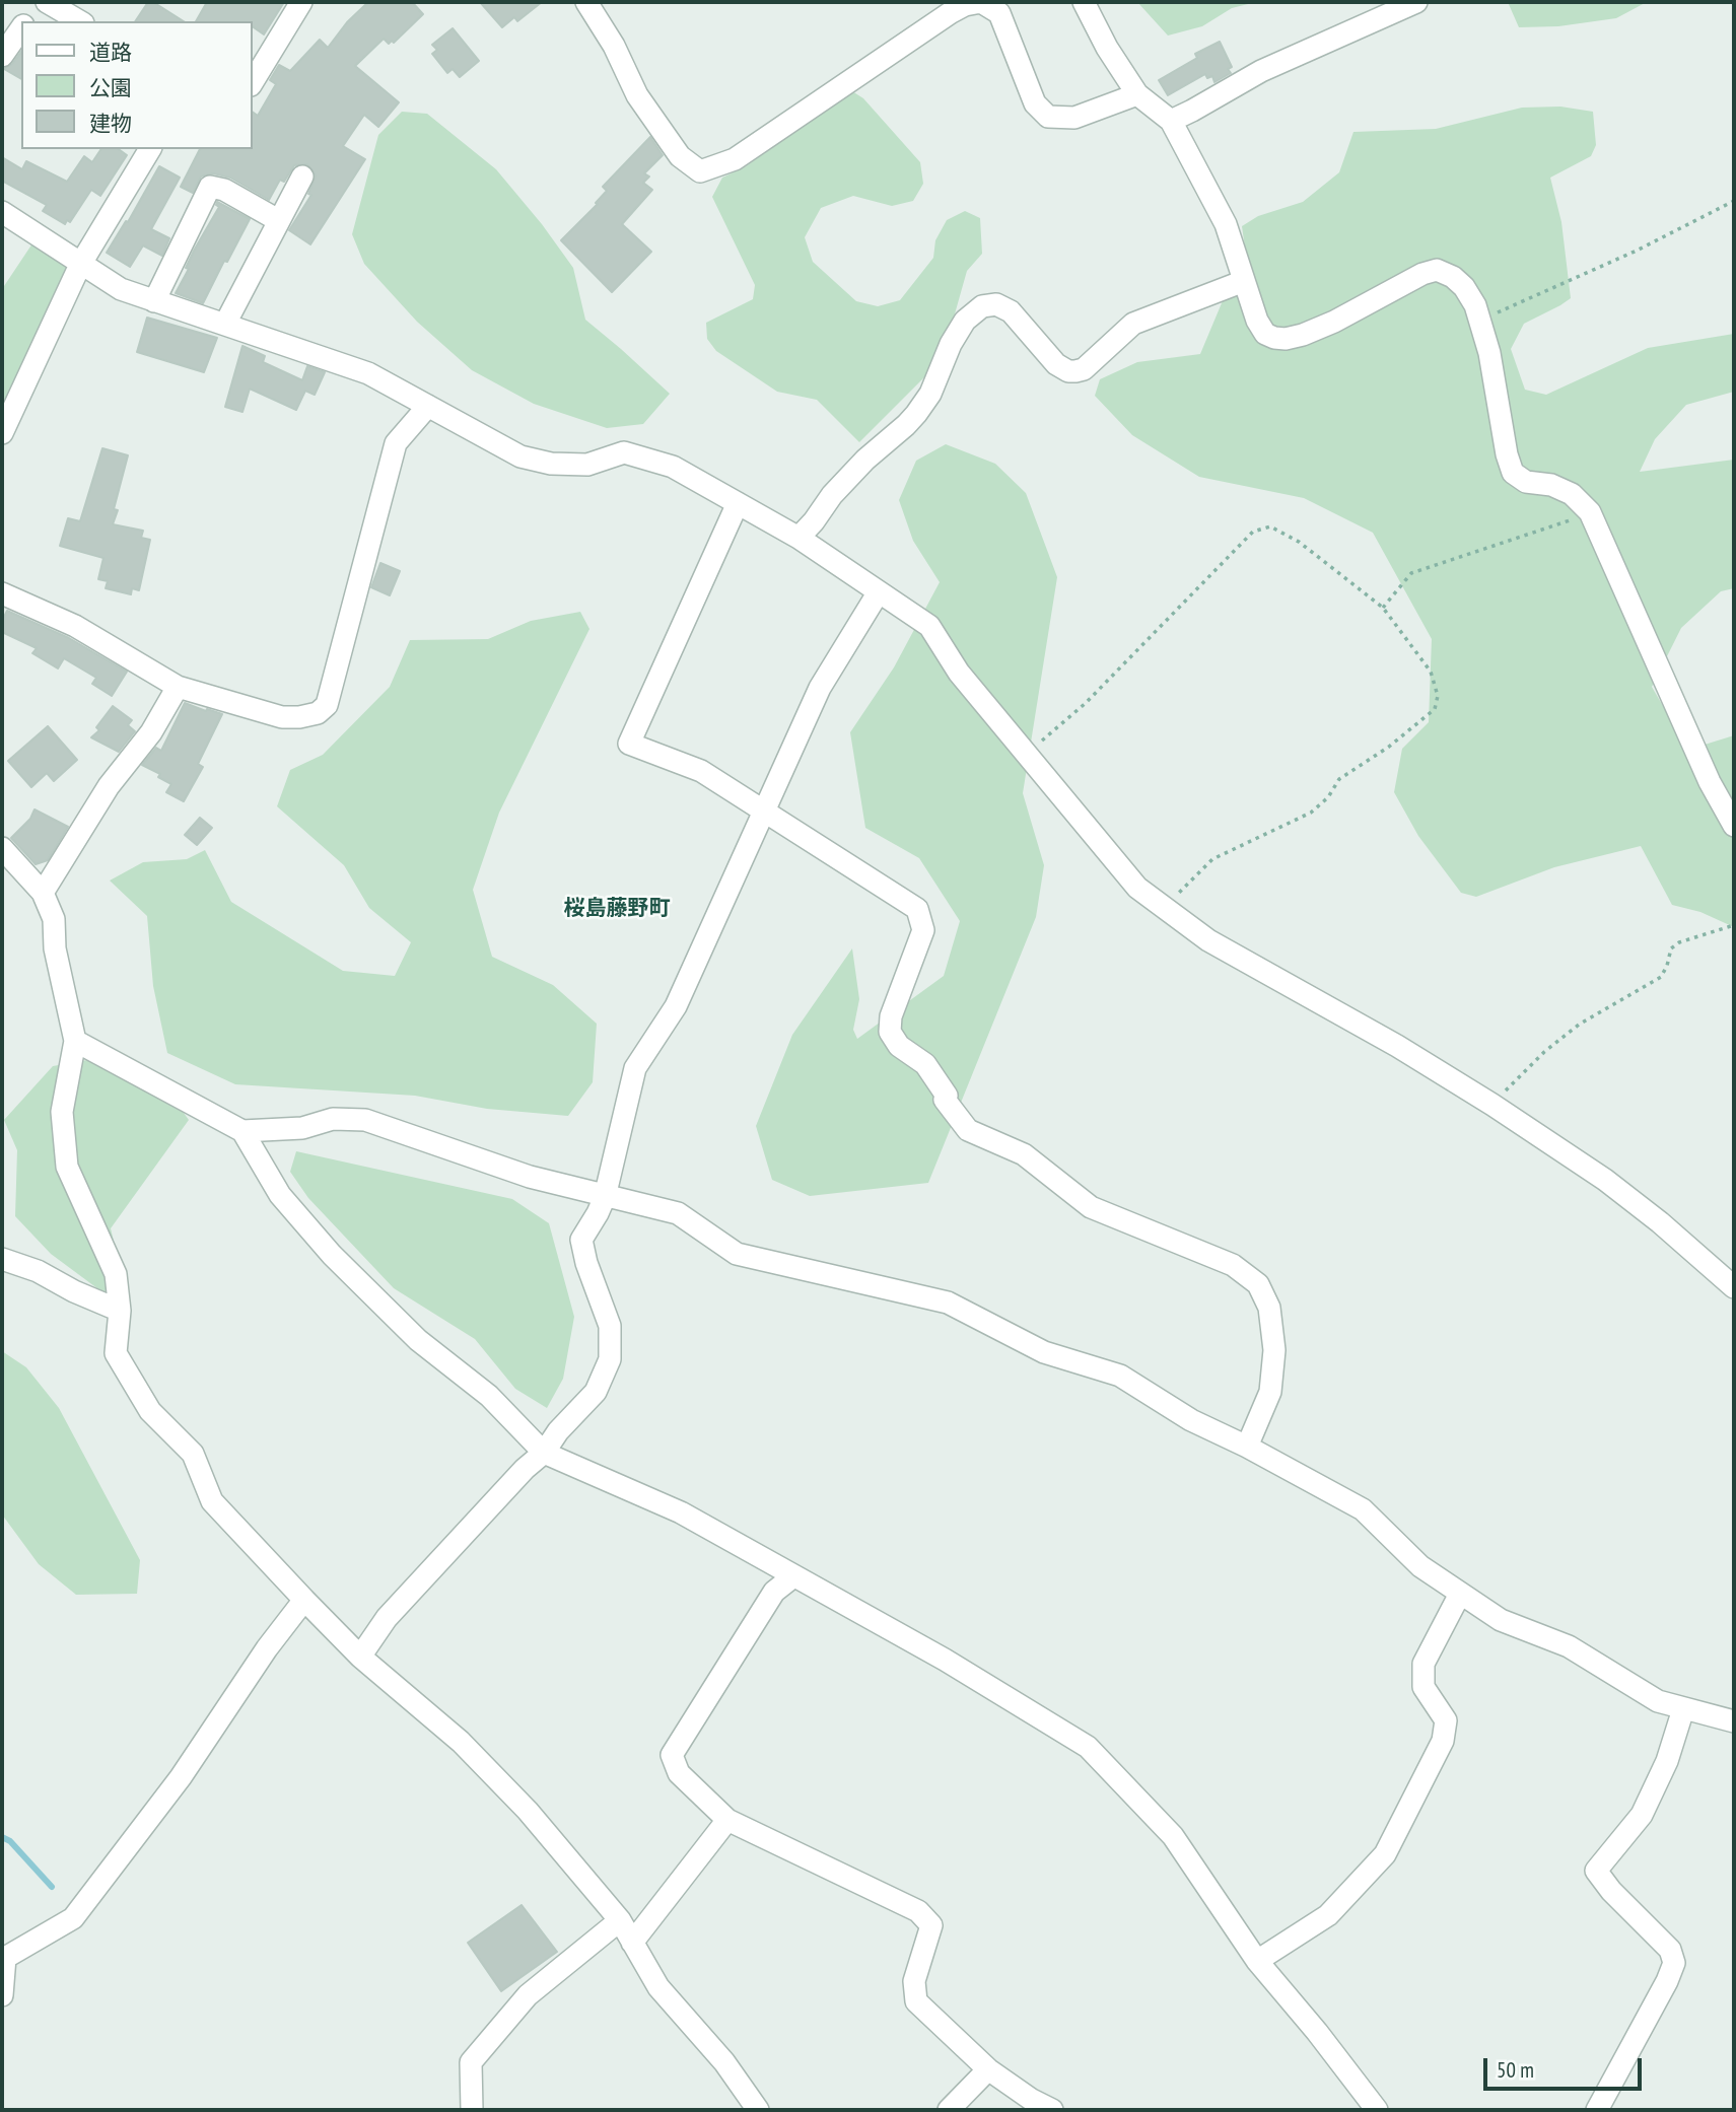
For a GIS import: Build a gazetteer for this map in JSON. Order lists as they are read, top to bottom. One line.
{"districts":["桜島藤野町"],"legend":["道路","公園","建物"],"scale_bar":"50 m"}
